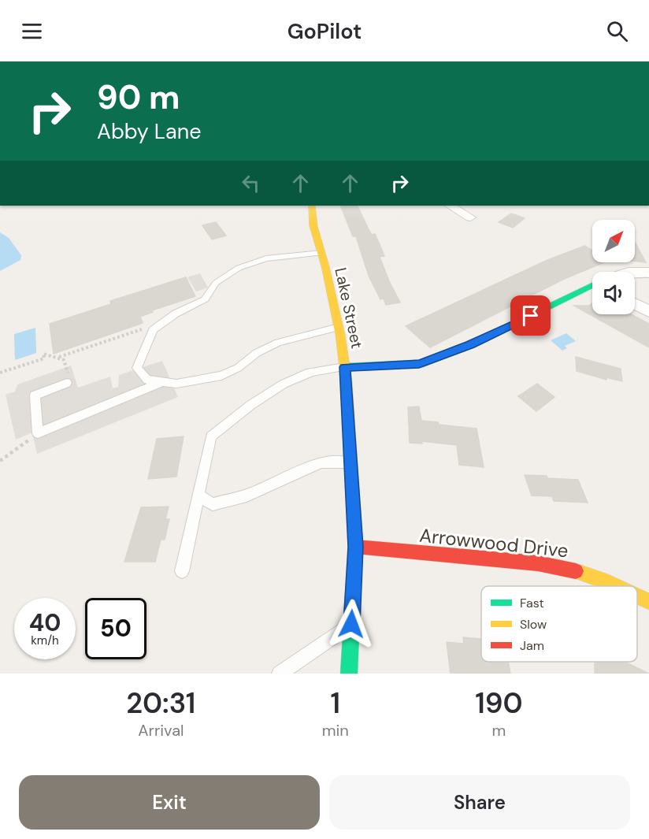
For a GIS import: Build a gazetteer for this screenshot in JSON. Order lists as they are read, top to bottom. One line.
{"streets":{"main road":["Lake Street","Arrowwood Drive"]},"crossings":[["Lake Street","Arrowwood Drive"]],"legend":["Fast","Slow","Jam"],"north":"top right","page":{"header":"GoPilot","turn":["90 m","Abby Lane"],"speed":"40 km/h","limit":"50","eta":["20:31","Arrival","1","min","190","m"],"buttons":["Exit","Share"]}}
